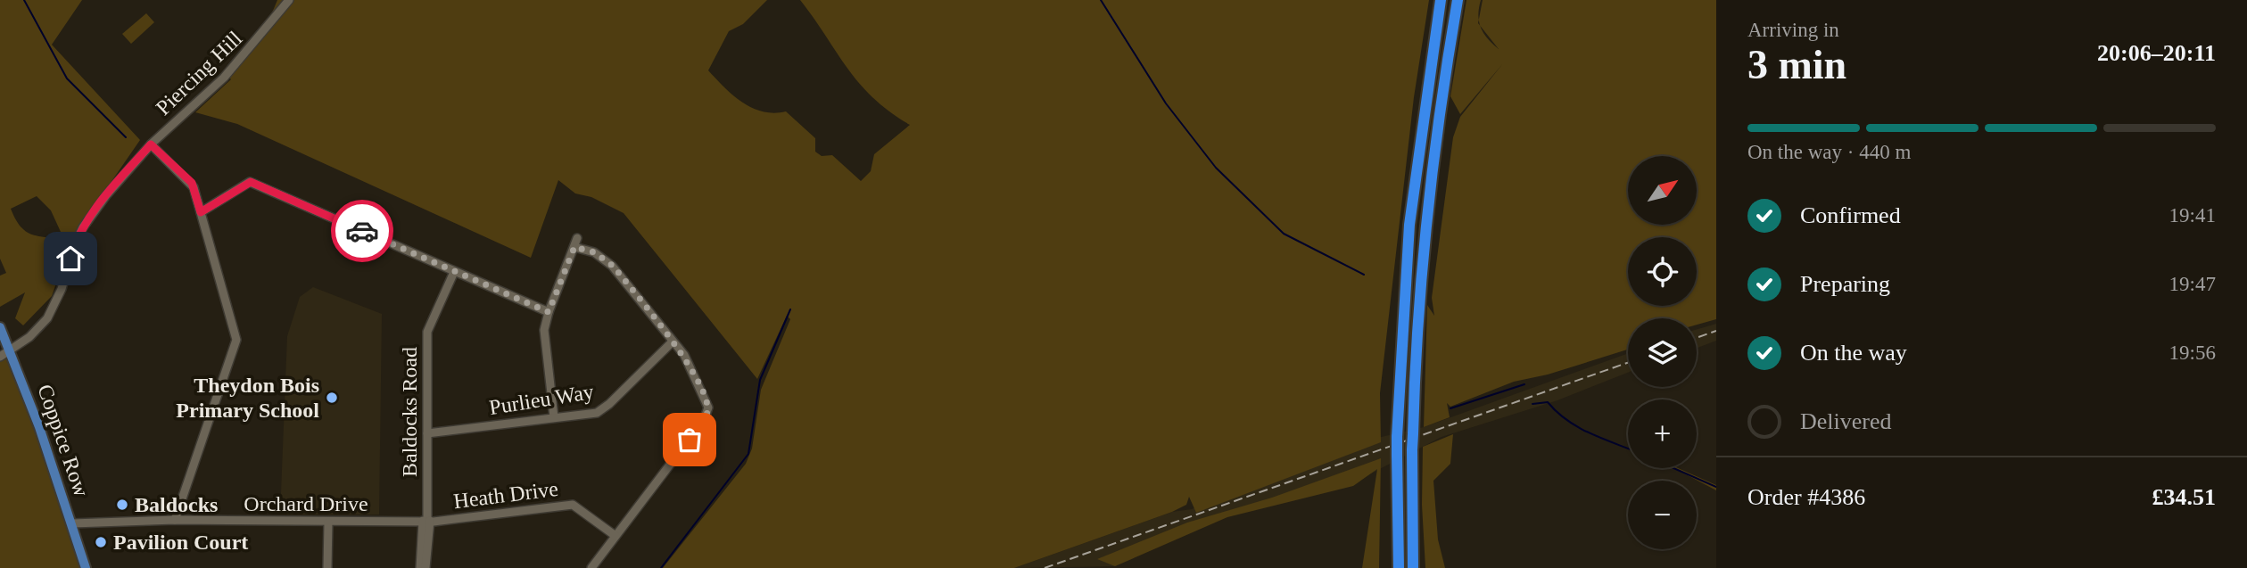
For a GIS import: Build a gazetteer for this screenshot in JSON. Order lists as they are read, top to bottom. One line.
{"streets":{"main road":["Coppice Row"],"street":["Piercing Hill","Purlieu Way","Baldocks Road","Heath Drive","Orchard Drive"]},"crossings":[["Piercing Hill","Coppice Row"],["Purlieu Way","Baldocks Road"],["Baldocks Road","Heath Drive"],["Baldocks Road","Orchard Drive"],["Coppice Row","Orchard Drive"],["Heath Drive","Orchard Drive"]],"places":["Theydon Bois Primary School","Baldocks","Pavilion Court"],"north":"top right","page":{"heading":["3 min","Arriving in","20:06–20:11"],"panel":["Order #4386","£34.51"],"bar":"On the way · 440 m","map_buttons":["+","−"],"list":[["Confirmed","19:41"],["Preparing","19:47"],["On the way","19:56"],"Delivered"]}}
